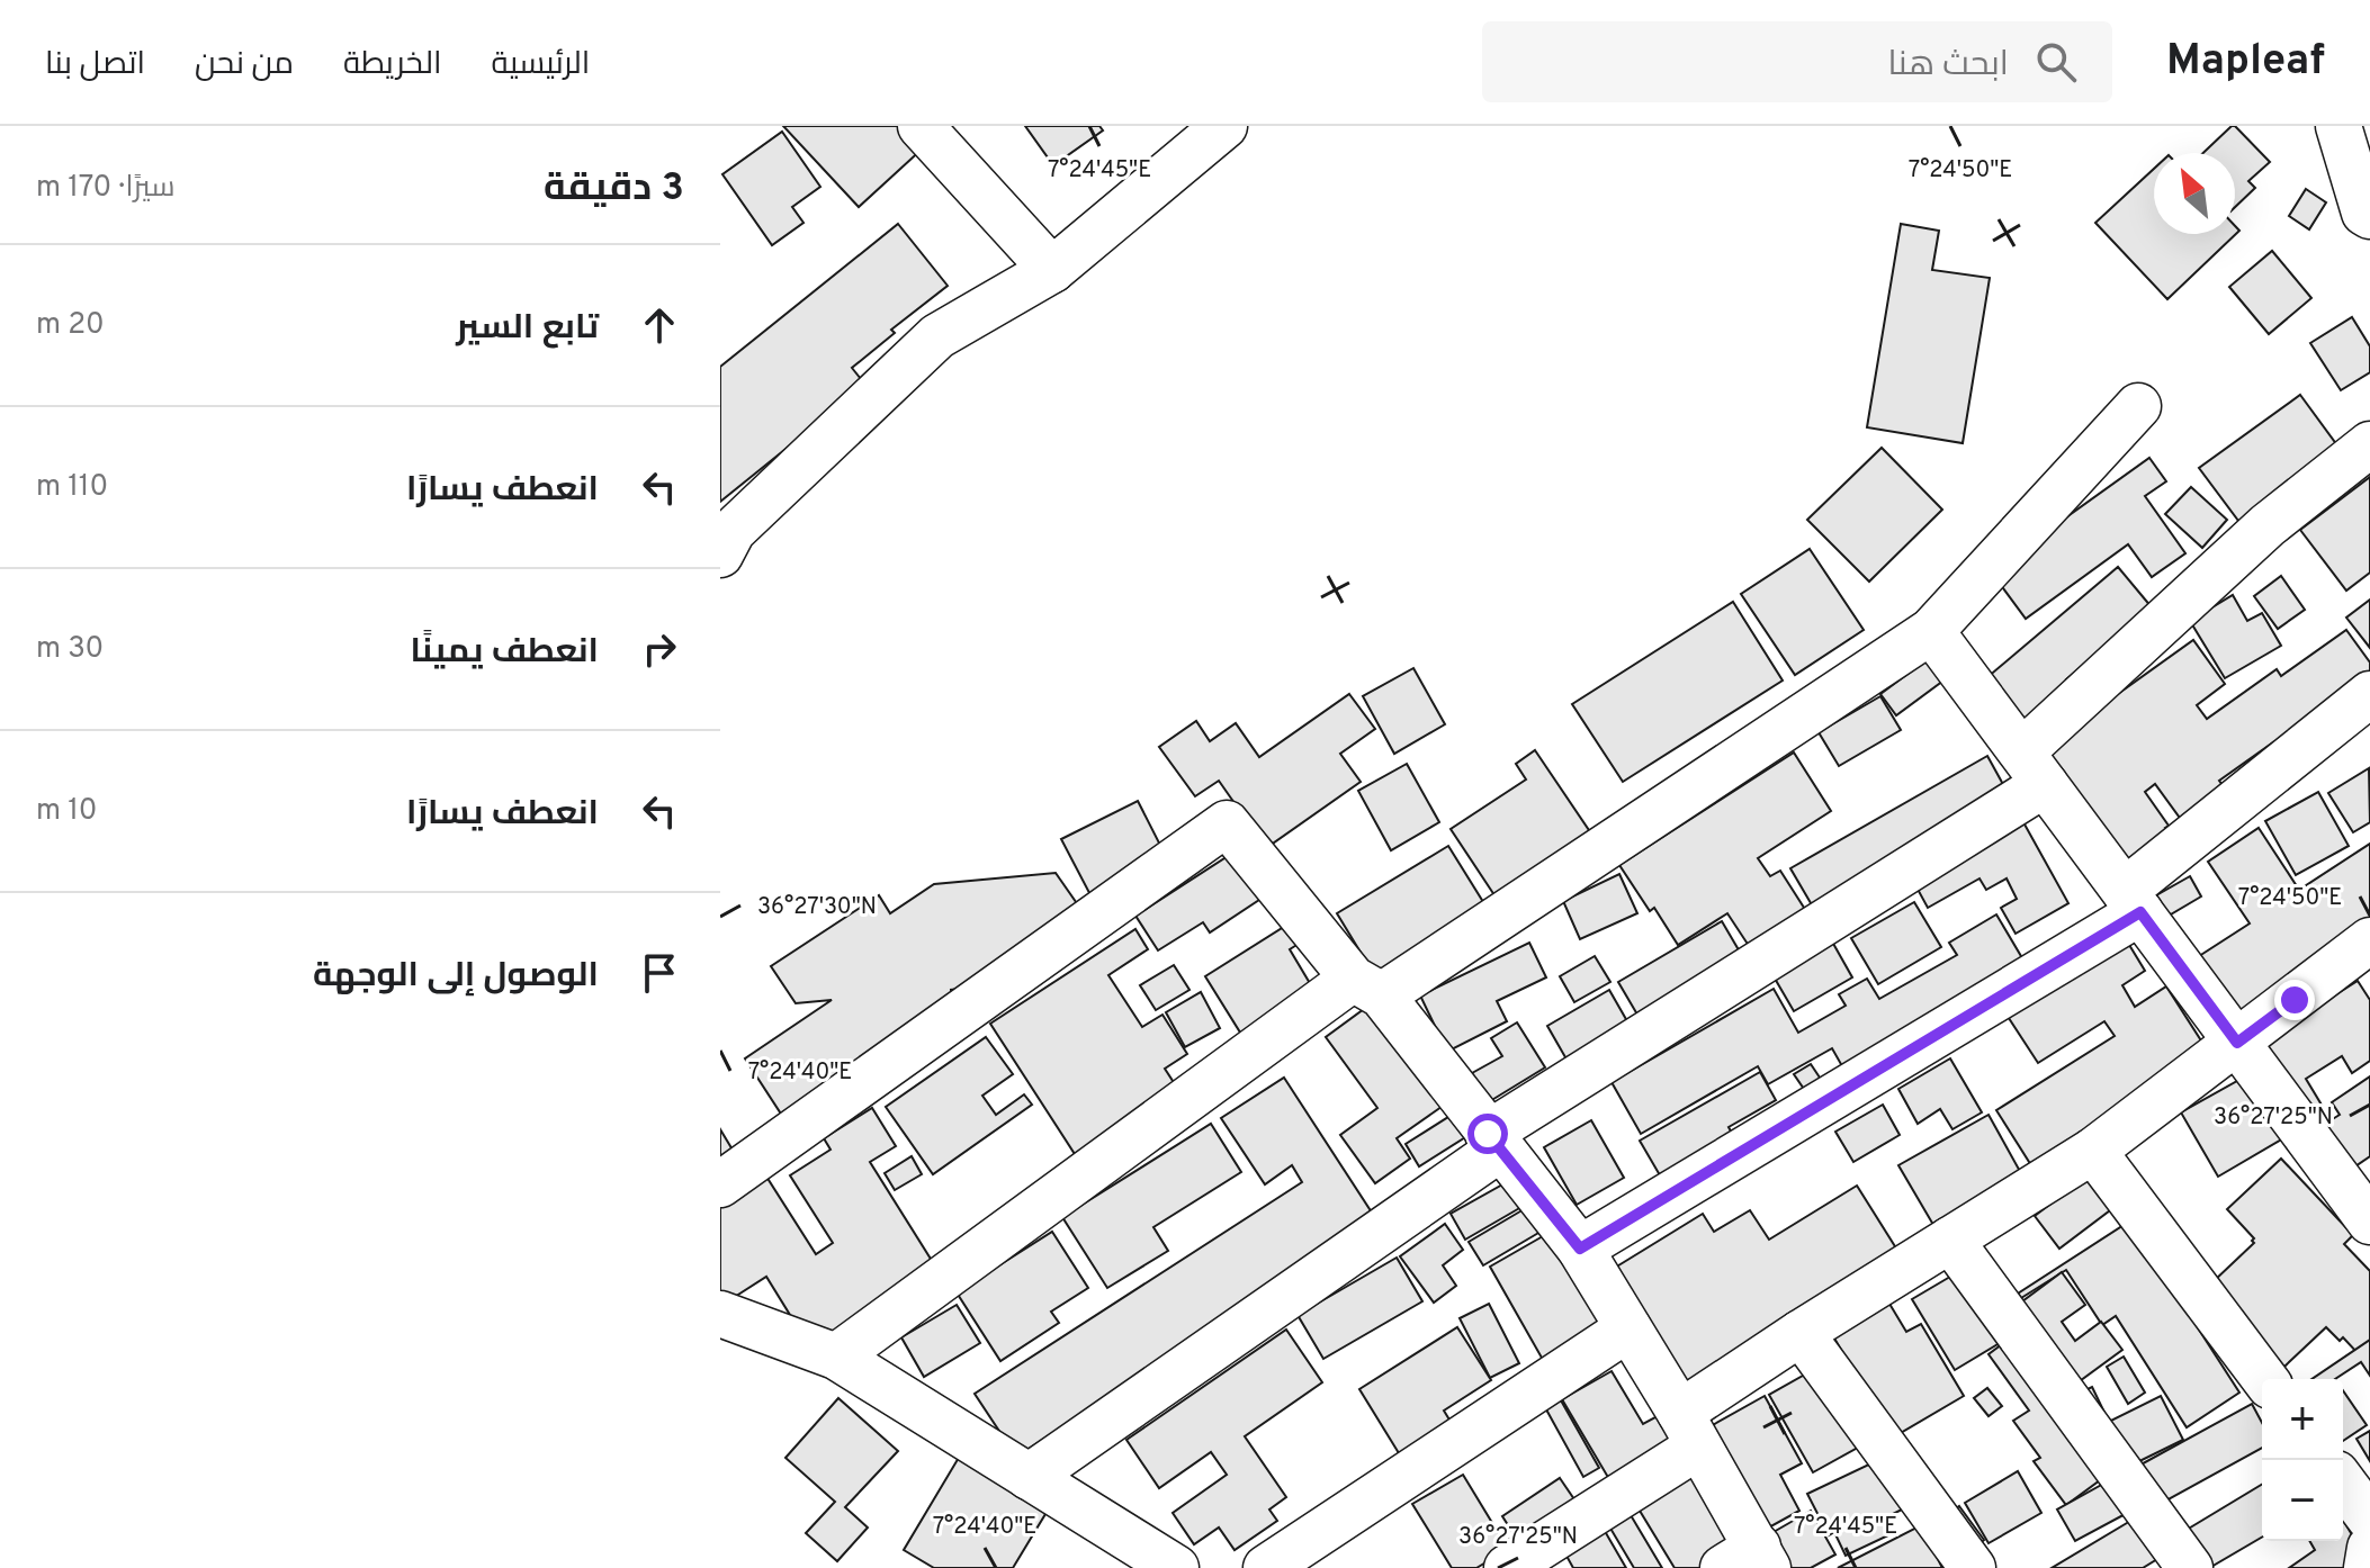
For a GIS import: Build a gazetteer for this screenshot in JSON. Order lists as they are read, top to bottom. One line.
{"north":"top left","page":{"header":"Mapleaf","search":"ابحث هنا","nav":["الرئيسية","الخريطة","من نحن","اتصل بنا"],"heading":["3 دقيقة","سيرًا · 170 m"],"list":[["تابع السير","20 m"],["انعطف يسارًا","110 m"],["انعطف يمينًا","30 m"],["انعطف يسارًا","10 m"],"الوصول إلى الوجهة"],"map_buttons":["+","−"]},"coordinates":["7°24'45\"E","7°24'50\"E","36°27'30\"N","7°24'40\"E","36°27'25\"N"]}
